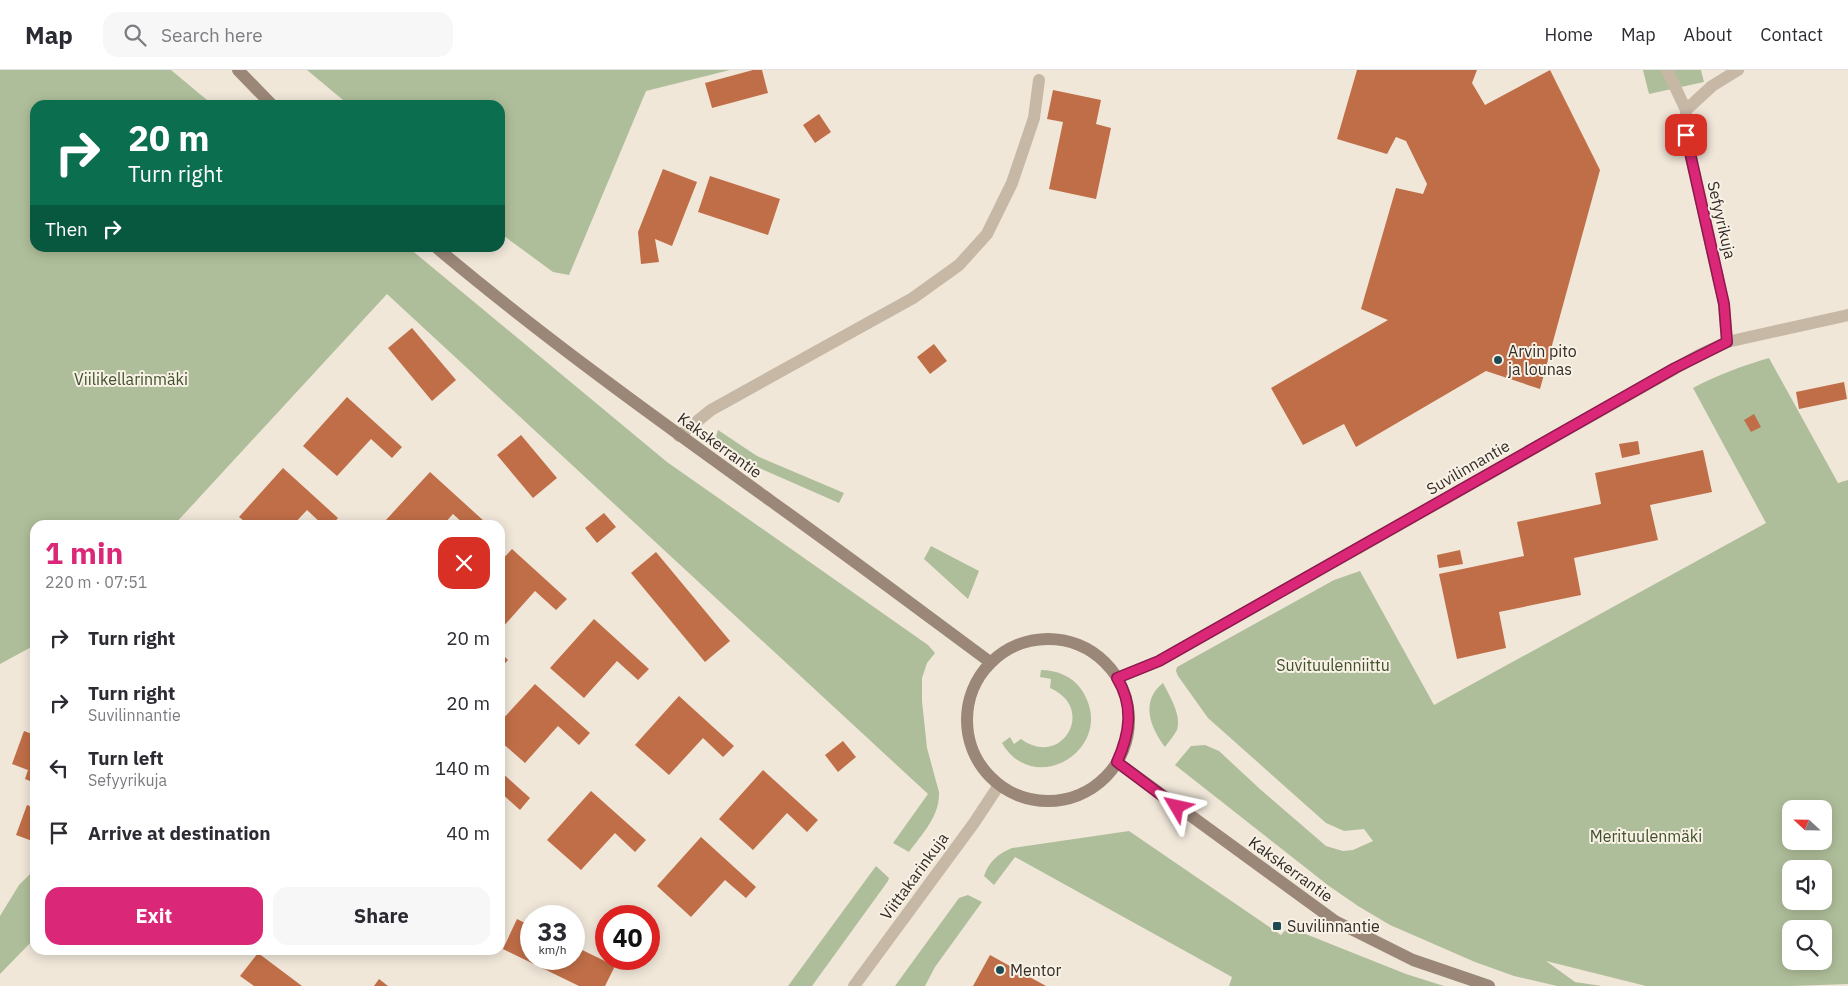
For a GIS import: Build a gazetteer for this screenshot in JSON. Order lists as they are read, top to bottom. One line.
{"streets":{"street":["Sefyyrikuja","Kakskerrantie","Suvilinnantie","Viittakarinkuja"]},"crossings":[["Sefyyrikuja","Suvilinnantie"],["Kakskerrantie","Suvilinnantie"],["Kakskerrantie","Viittakarinkuja"],["Suvilinnantie","Viittakarinkuja"]],"parks":["Viilikellarinmäki","Suvituulenniittu","Merituulenmäki"],"places":{"other":["Arvin pito ja lounas","Mentor"],"transit":["Suvilinnantie"]},"north":"left","page":{"header":"Map","search":"Search here","nav":["Home","Map","About","Contact"],"turn":["20 m","Turn right"],"then":"Then","heading":["1 min","220 m · 07:51"],"list":[{"name":"Turn right","value":"20 m"},{"name":"Turn right","note":"Suvilinnantie","value":"20 m"},{"name":"Turn left","note":"Sefyyrikuja","value":"140 m"},{"name":"Arrive at destination","value":"40 m"}],"buttons":["Exit","Share"],"speed":"33 km/h","limit":"40"}}
